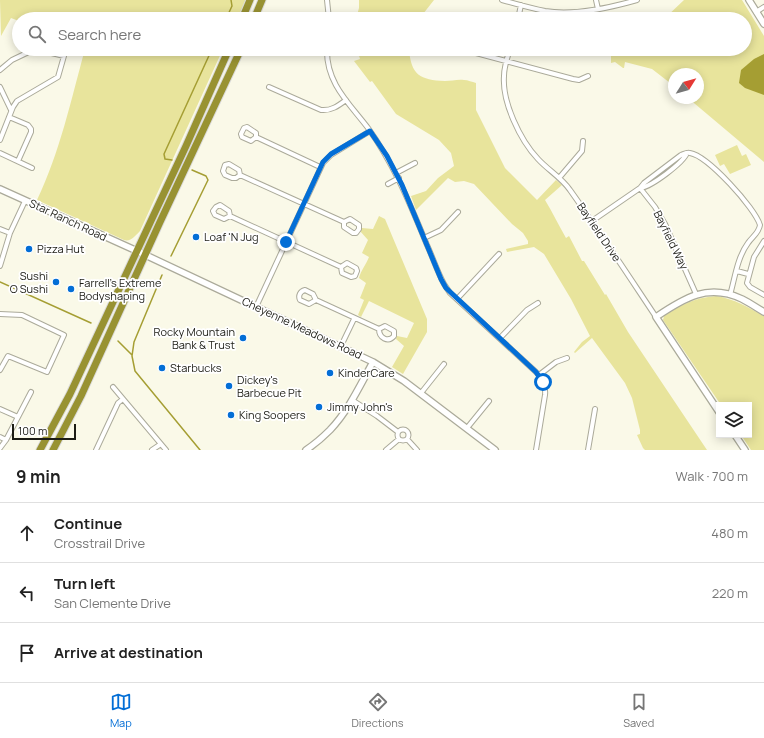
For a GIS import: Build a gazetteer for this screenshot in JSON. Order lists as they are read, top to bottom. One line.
{"streets":{"street":["Star Ranch Road","Bayfield Drive","Bayfield Way","Cheyenne Meadows Road"]},"crossings":[["Star Ranch Road","Cheyenne Meadows Road"]],"places":["Loaf 'N Jug","Pizza Hut","Sushi O Sushi","Farrell's Extreme Bodyshaping","Rocky Mountain Bank & Trust","Starbucks","KinderCare","Dickey's Barbecue Pit","Jimmy John's","King Soopers"],"scale_bar":"100 m","north":"top right","page":{"search":"Search here","scale":"100 m","heading":["9 min","Walk · 700 m"],"list":[["Continue","Crosstrail Drive","480 m"],["Turn left","San Clemente Drive","220 m"],"Arrive at destination"],"nav":["Map","Directions","Saved"]}}
